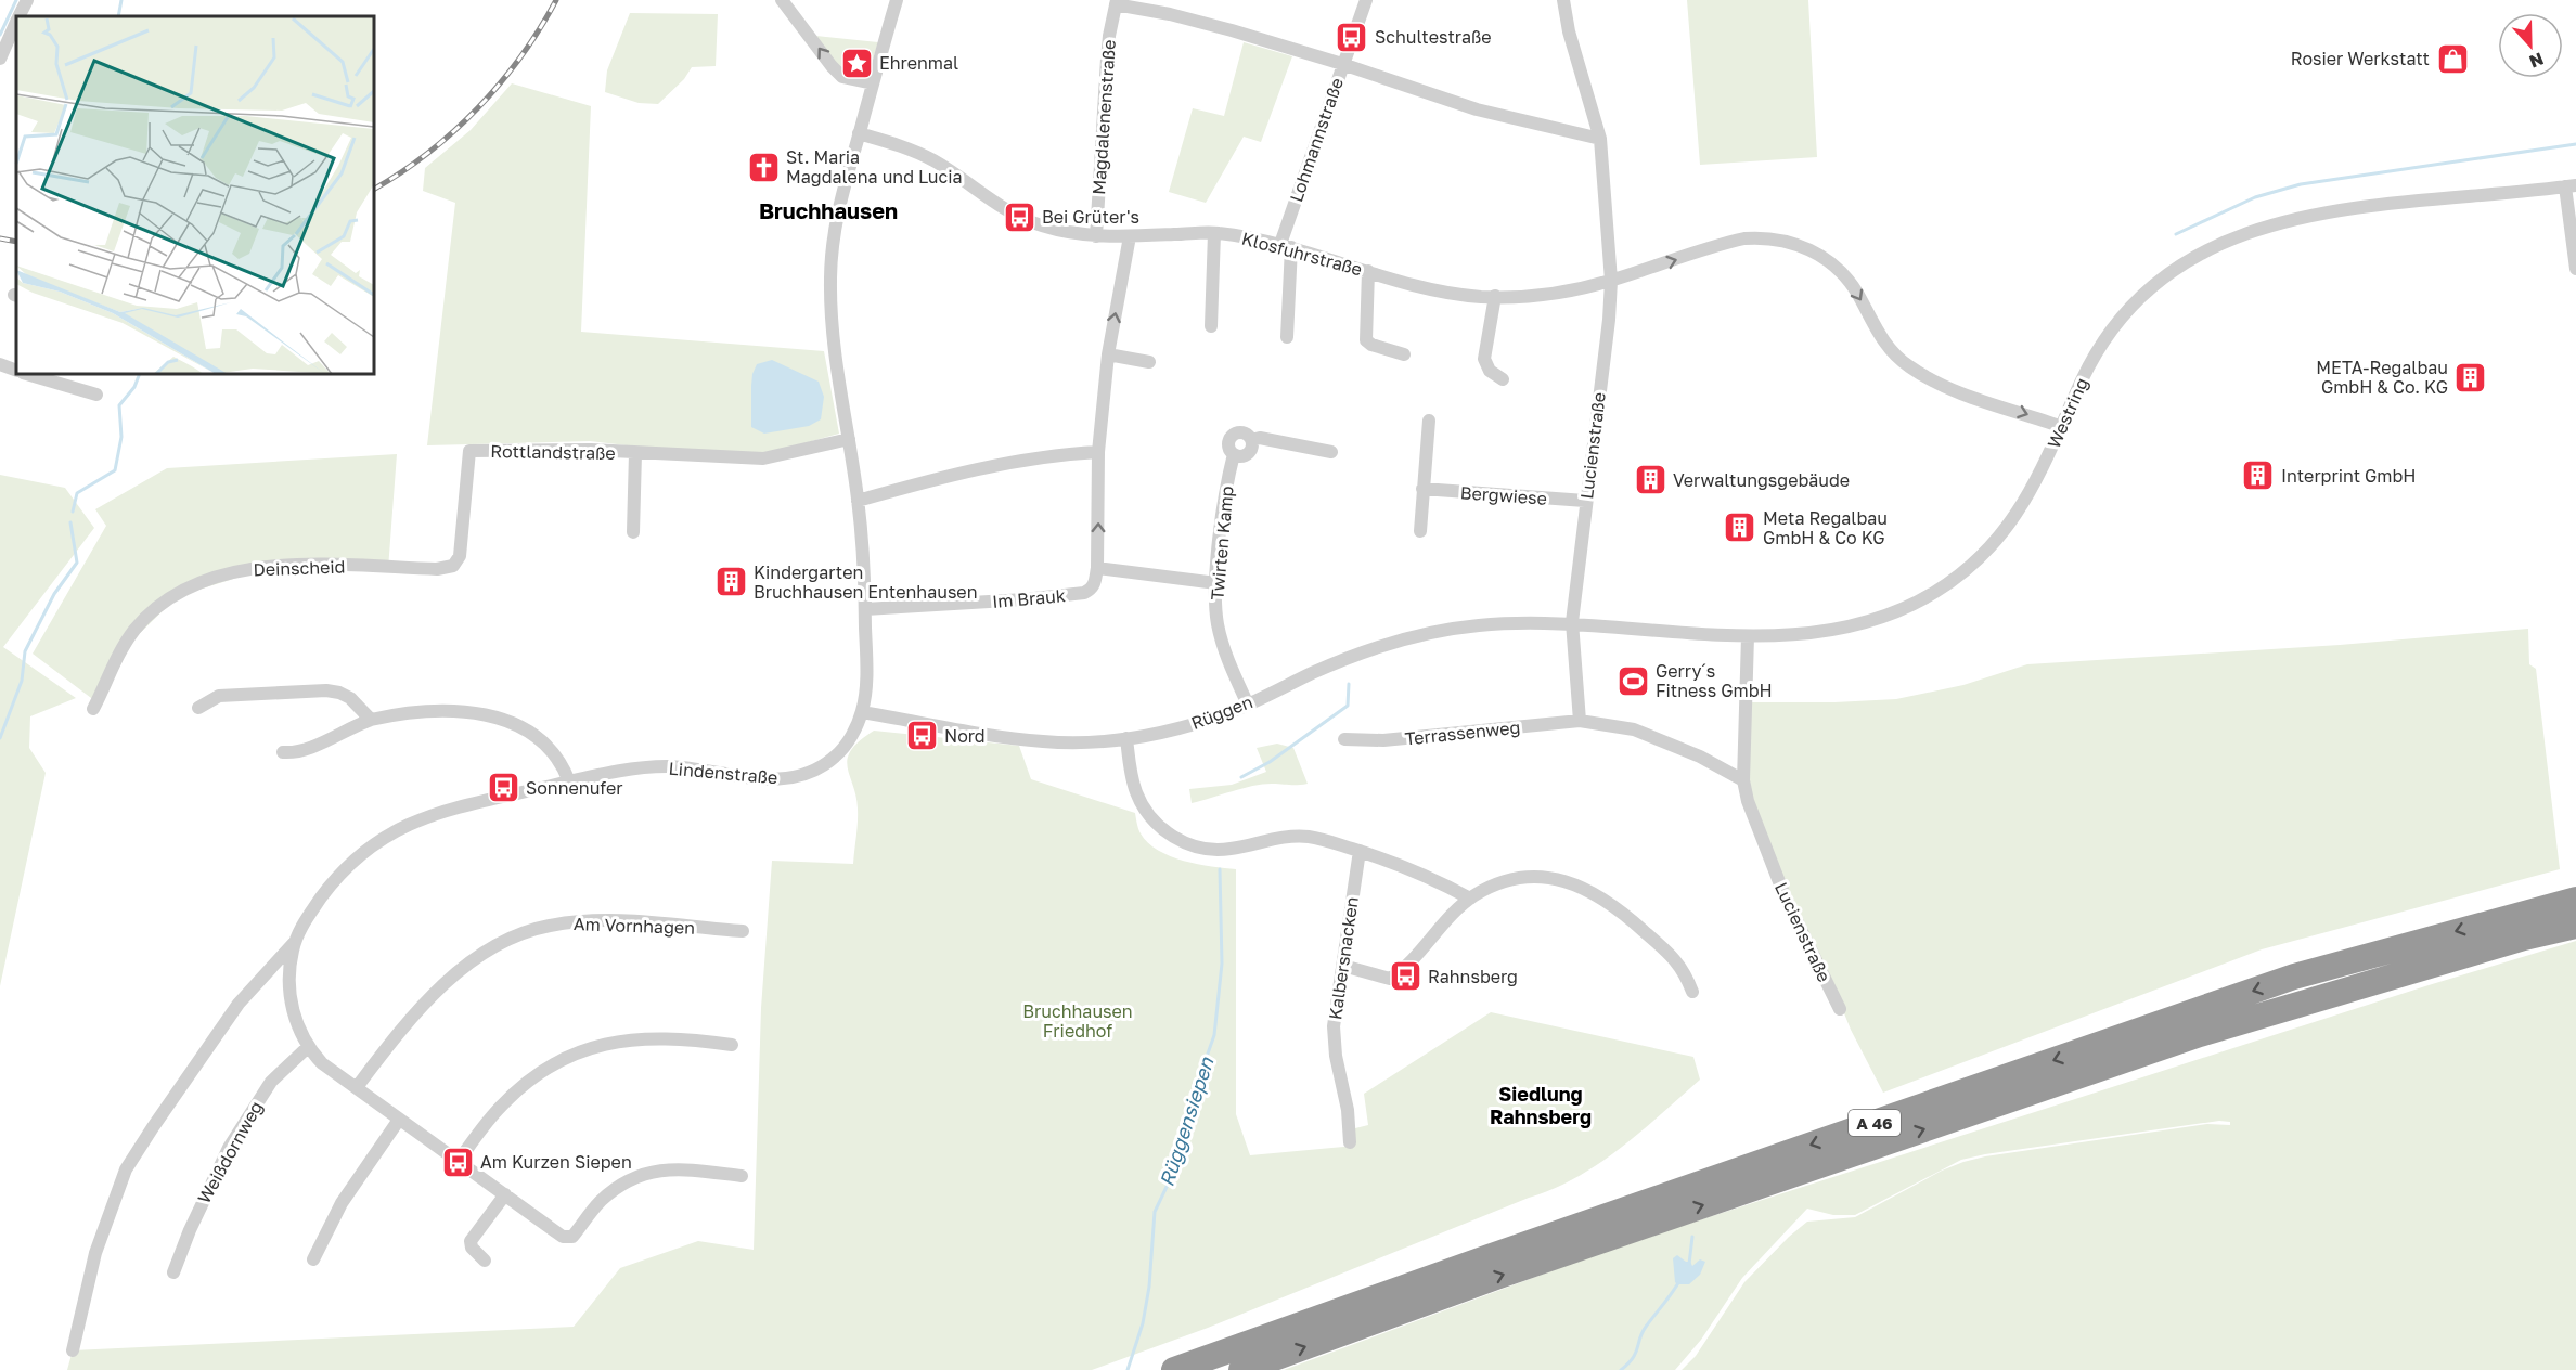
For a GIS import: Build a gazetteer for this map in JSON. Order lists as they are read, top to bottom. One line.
{"streets":{"highway":["A 46"],"street":["Magdalenenstraße","Lohmannstraße","Klosfuhrstraße","Westring","Lucienstraße","Rottlandstraße","Bergwiese","Twirten Kamp","Deinscheid","Im Brauk","Rüggen","Terrassenweg","Lindenstraße","Am Vornhagen","Kalbersnacken","Weißdornweg"]},"crossings":[["Magdalenenstraße","Klosfuhrstraße"],["Lohmannstraße","Klosfuhrstraße"],["Klosfuhrstraße","Westring"],["Klosfuhrstraße","Lucienstraße"],["Klosfuhrstraße","Im Brauk"],["Klosfuhrstraße","Lindenstraße"],["Westring","Lucienstraße"],["Westring","Rüggen"],["Lucienstraße","Bergwiese"],["Lucienstraße","Rüggen"],["Lucienstraße","Terrassenweg"],["Rottlandstraße","Deinscheid"],["Rottlandstraße","Lindenstraße"],["Twirten Kamp","Rüggen"],["Im Brauk","Lindenstraße"],["Rüggen","Lindenstraße"]],"one_way":["Klosfuhrstraße"],"districts":["Bruchhausen","Siedlung Rahnsberg"],"water":["Rüggensiepen"],"parks":["Bruchhausen Friedhof"],"places":{"bus stop":["Schultestraße","Bei Grüter's","Nord","Sonnenufer","Rahnsberg","Am Kurzen Siepen"],"shop":["Rosier Werkstatt"],"place":["Ehrenmal"],"church":["St. Maria Magdalena und Lucia"],"building":["META-Regalbau GmbH & Co. KG","Interprint GmbH","Verwaltungsgebäude","Meta Regalbau GmbH & Co KG","Kindergarten Bruchhausen Entenhausen"],"sports":["Gerry´s Fitness GmbH"]},"north":"bottom"}
